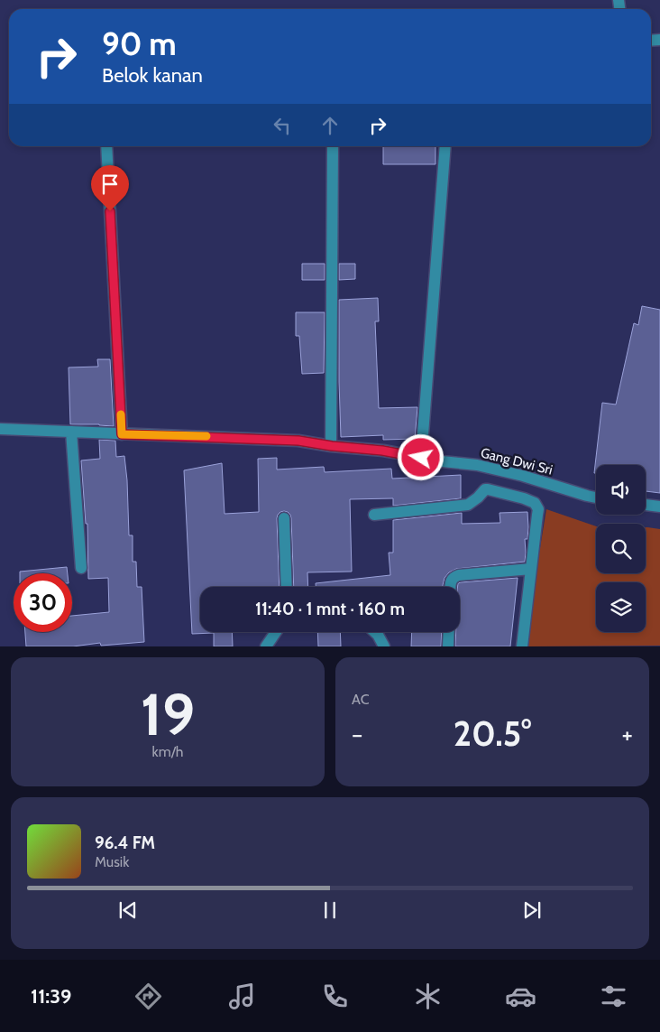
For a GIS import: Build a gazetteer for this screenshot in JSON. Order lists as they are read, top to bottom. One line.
{"streets":{"street":["Gang Dwi Sri"]},"page":{"turn":["90 m","Belok kanan"],"limit":"30","trip":"11:40 · 1 mnt · 160 m","tile":[["19","km/h"],"AC"],"heat":["−","20.5°","+"],"song":["96.4 FM","Musik"],"tabs":"11:39"}}
